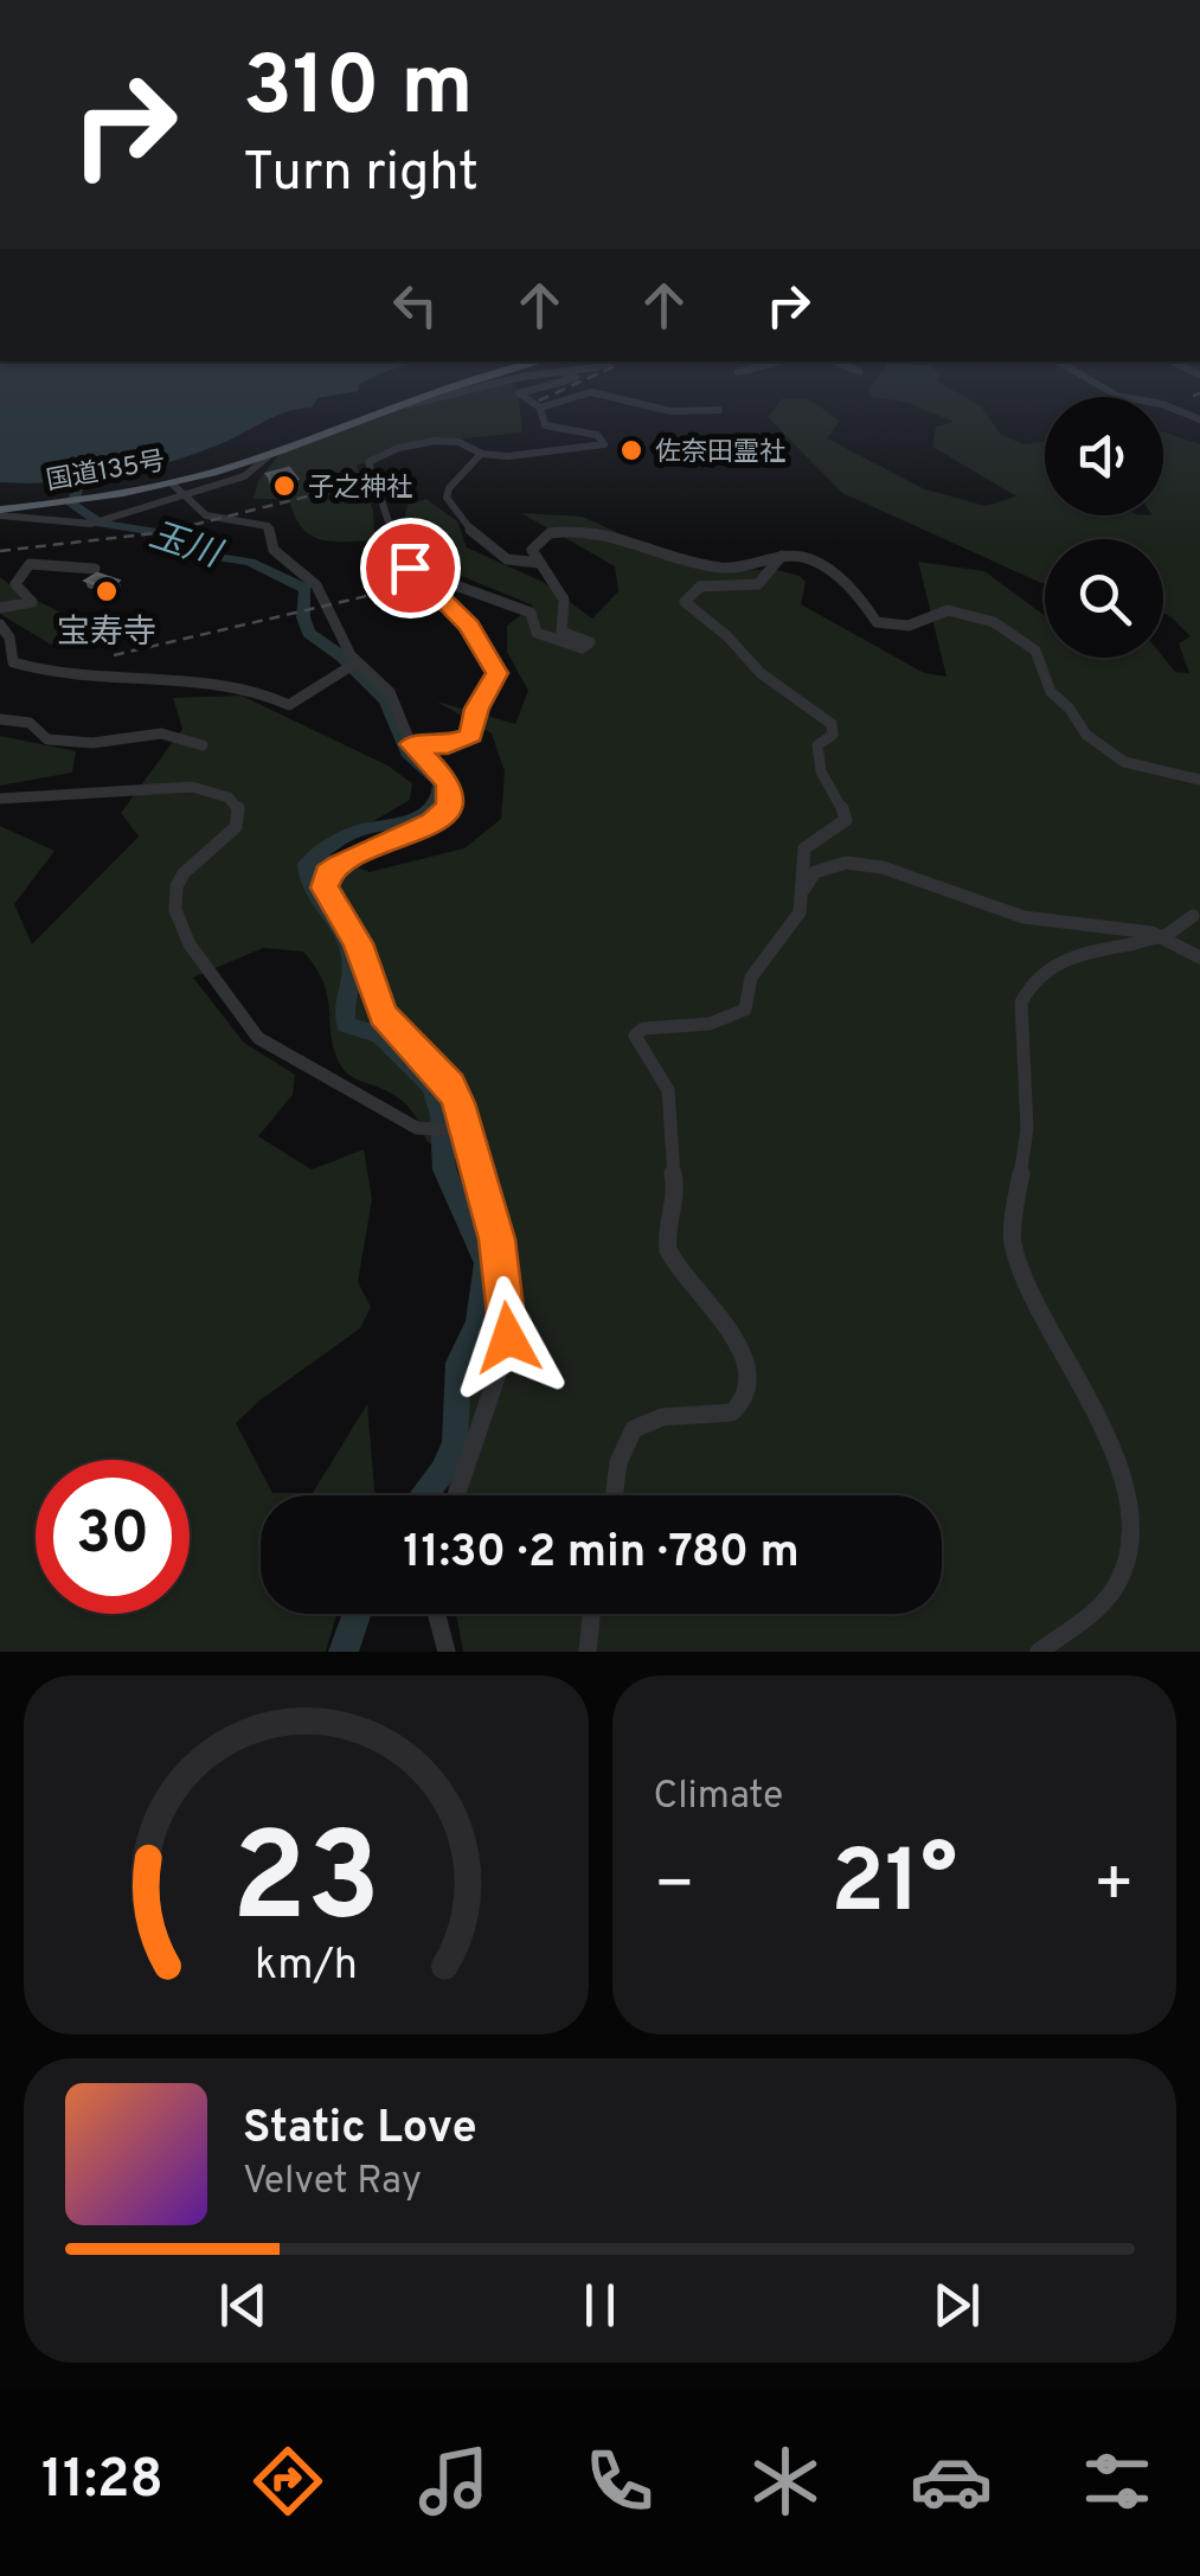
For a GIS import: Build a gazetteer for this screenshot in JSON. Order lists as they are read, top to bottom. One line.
{"streets":{"highway":["国道135号"]},"water":["玉川"],"places":["佐奈田霊社","子之神社","宝寿寺"],"page":{"turn":["310 m","Turn right"],"limit":"30","trip":"11:30 · 2 min · 780 m","tile":"Climate","heat":["−","21°","+"],"song":["Static Love","Velvet Ray"],"tabs":"11:28","gauge":["23","km/h"]}}
